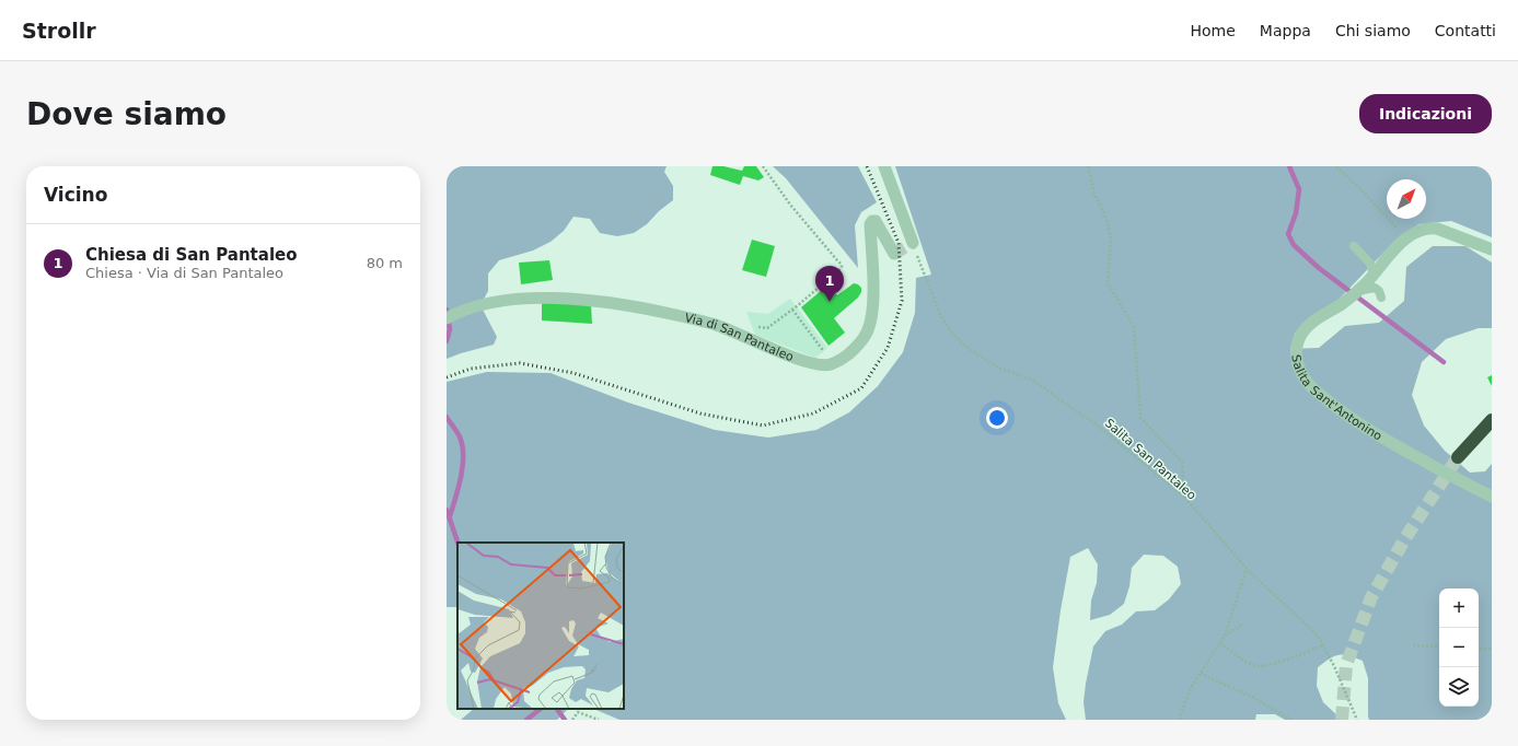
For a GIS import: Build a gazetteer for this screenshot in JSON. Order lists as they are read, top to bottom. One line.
{"streets":{"street":["Via di San Pantaleo","Salita Sant'Antonino"],"path":["Salita San Pantaleo"]},"north":"top right","page":{"header":"Strollr","nav":["Home","Mappa","Chi siamo","Contatti"],"buttons":"Indicazioni","title":"Dove siamo","heading":"Vicino","list":[{"mark":"1","name":"Chiesa di San Pantaleo","note":"Chiesa · Via di San Pantaleo","value":"80 m"}],"pins":"1","map_buttons":["+","−"]}}
